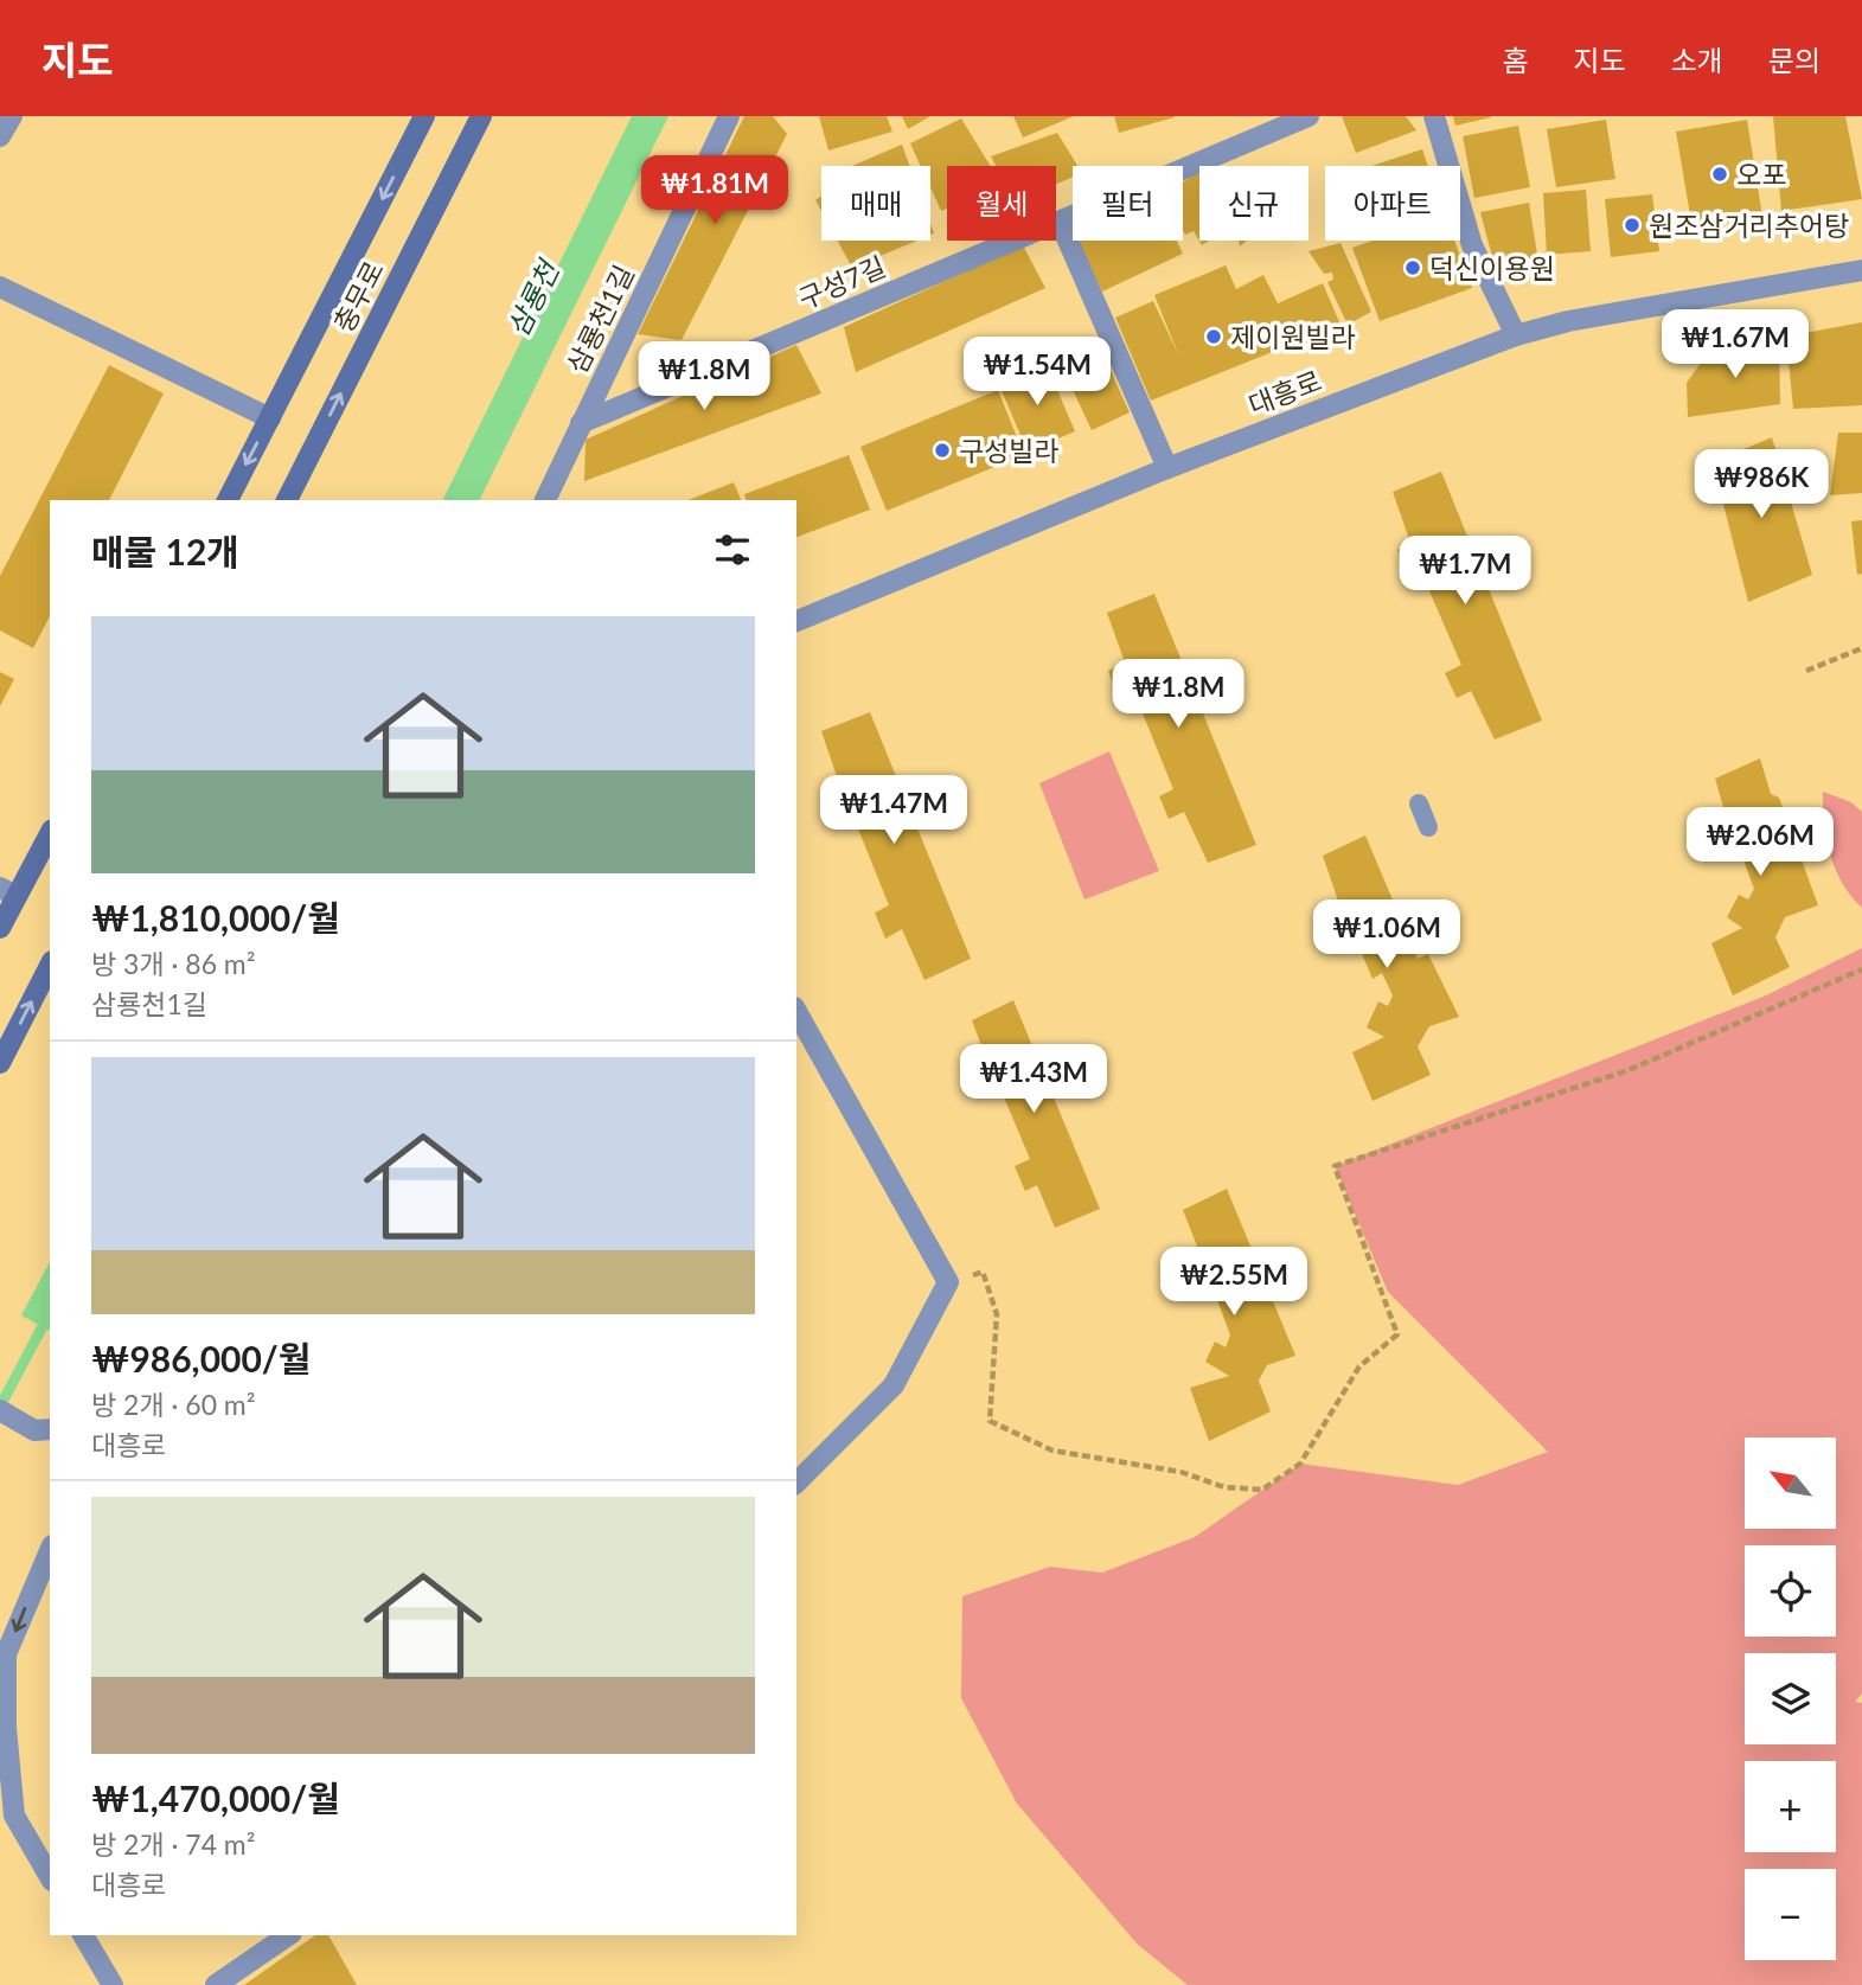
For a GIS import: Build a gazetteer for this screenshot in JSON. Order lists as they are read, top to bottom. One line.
{"streets":{"main road":["충무로"],"street":["구성7길","삼룡천1길","대흥로"]},"crossings":[["구성7길","삼룡천1길"]],"water":["삼룡천"],"places":["오포","원조삼거리추어탕","덕신이용원","제이원빌라","구성빌라"],"north":"top left","page":{"header":"지도","nav":["홈","지도","소개","문의"],"price":["₩1.81M","₩1.67M","₩1.54M","₩1.8M","₩986K","₩1.7M","₩1.8M","₩1.47M","₩2.06M","₩1.06M","₩1.43M","₩2.55M"],"chip":["매매","월세","필터","신규","아파트"],"heading":"매물 12개","list":[{"name":"₩1,810,000/월","note":"방 3개 · 86 m² · 삼룡천1길"},{"name":"₩986,000/월","note":"방 2개 · 60 m² · 대흥로"},{"name":"₩1,470,000/월","note":"방 2개 · 74 m² · 대흥로"}],"map_buttons":["+","−"]}}
